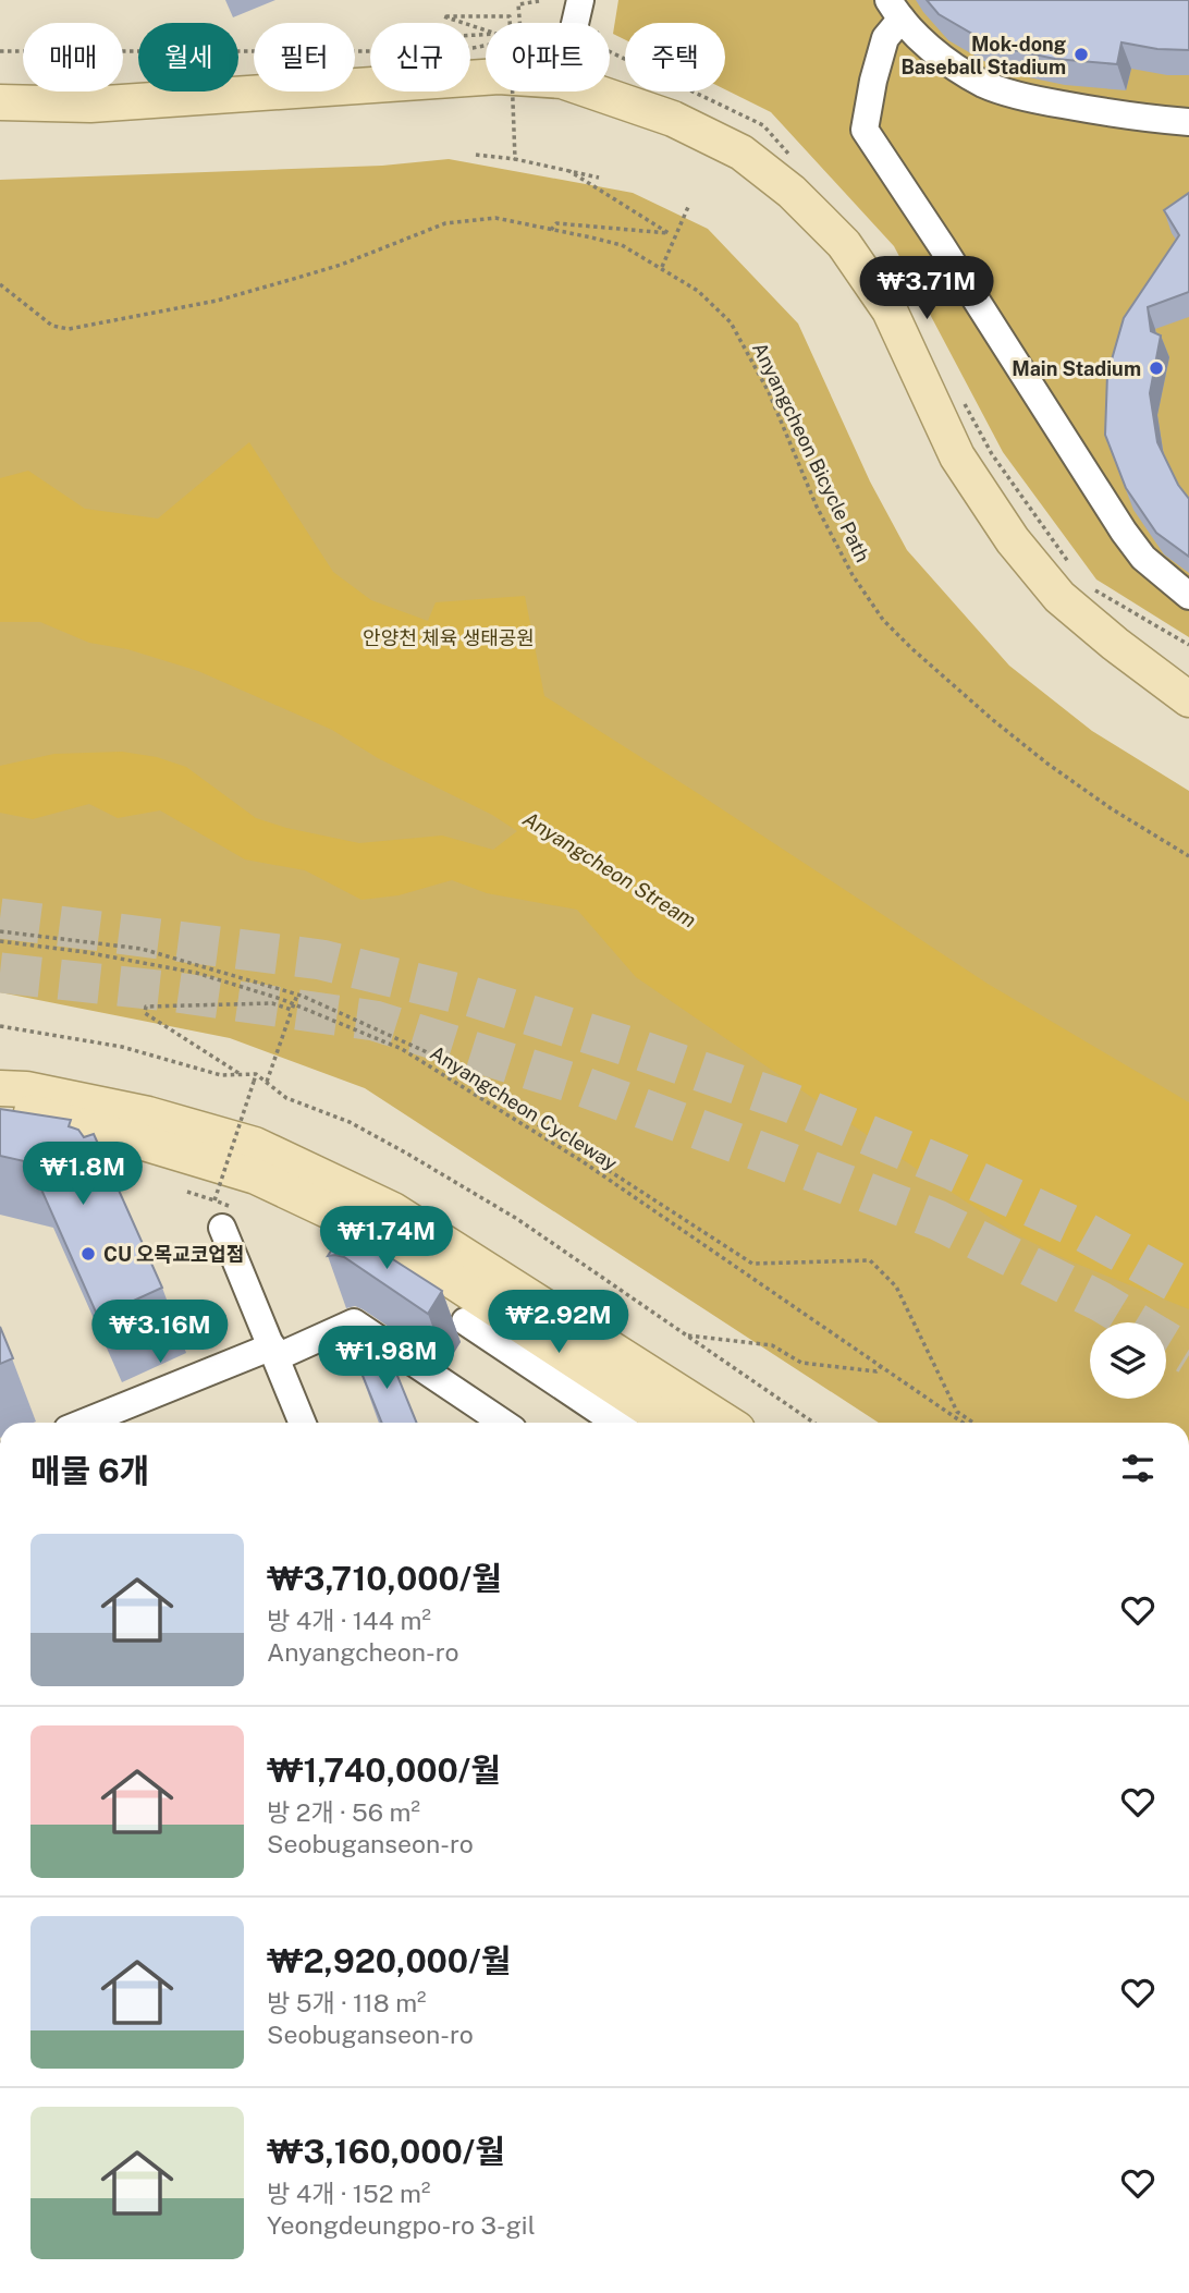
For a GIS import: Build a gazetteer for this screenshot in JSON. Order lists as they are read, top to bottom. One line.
{"streets":{"path":["Anyangcheon Bicycle Path","Anyangcheon Cycleway"]},"water":["Anyangcheon Stream"],"parks":["안양천 체육 생태공원"],"places":["Mok-dong Baseball Stadium","Main Stadium","CU 오목교코업점"],"page":{"chip":["매매","월세","필터","신규","아파트","주택"],"price":["₩3.71M","₩1.8M","₩1.74M","₩2.92M","₩3.16M","₩1.98M"],"heading":"매물 6개","list":[{"name":"₩3,710,000/월","note":"방 4개 · 144 m² · Anyangcheon-ro"},{"name":"₩1,740,000/월","note":"방 2개 · 56 m² · Seobuganseon-ro"},{"name":"₩2,920,000/월","note":"방 5개 · 118 m² · Seobuganseon-ro"},{"name":"₩3,160,000/월","note":"방 4개 · 152 m² · Yeongdeungpo-ro 3-gil"}]}}
